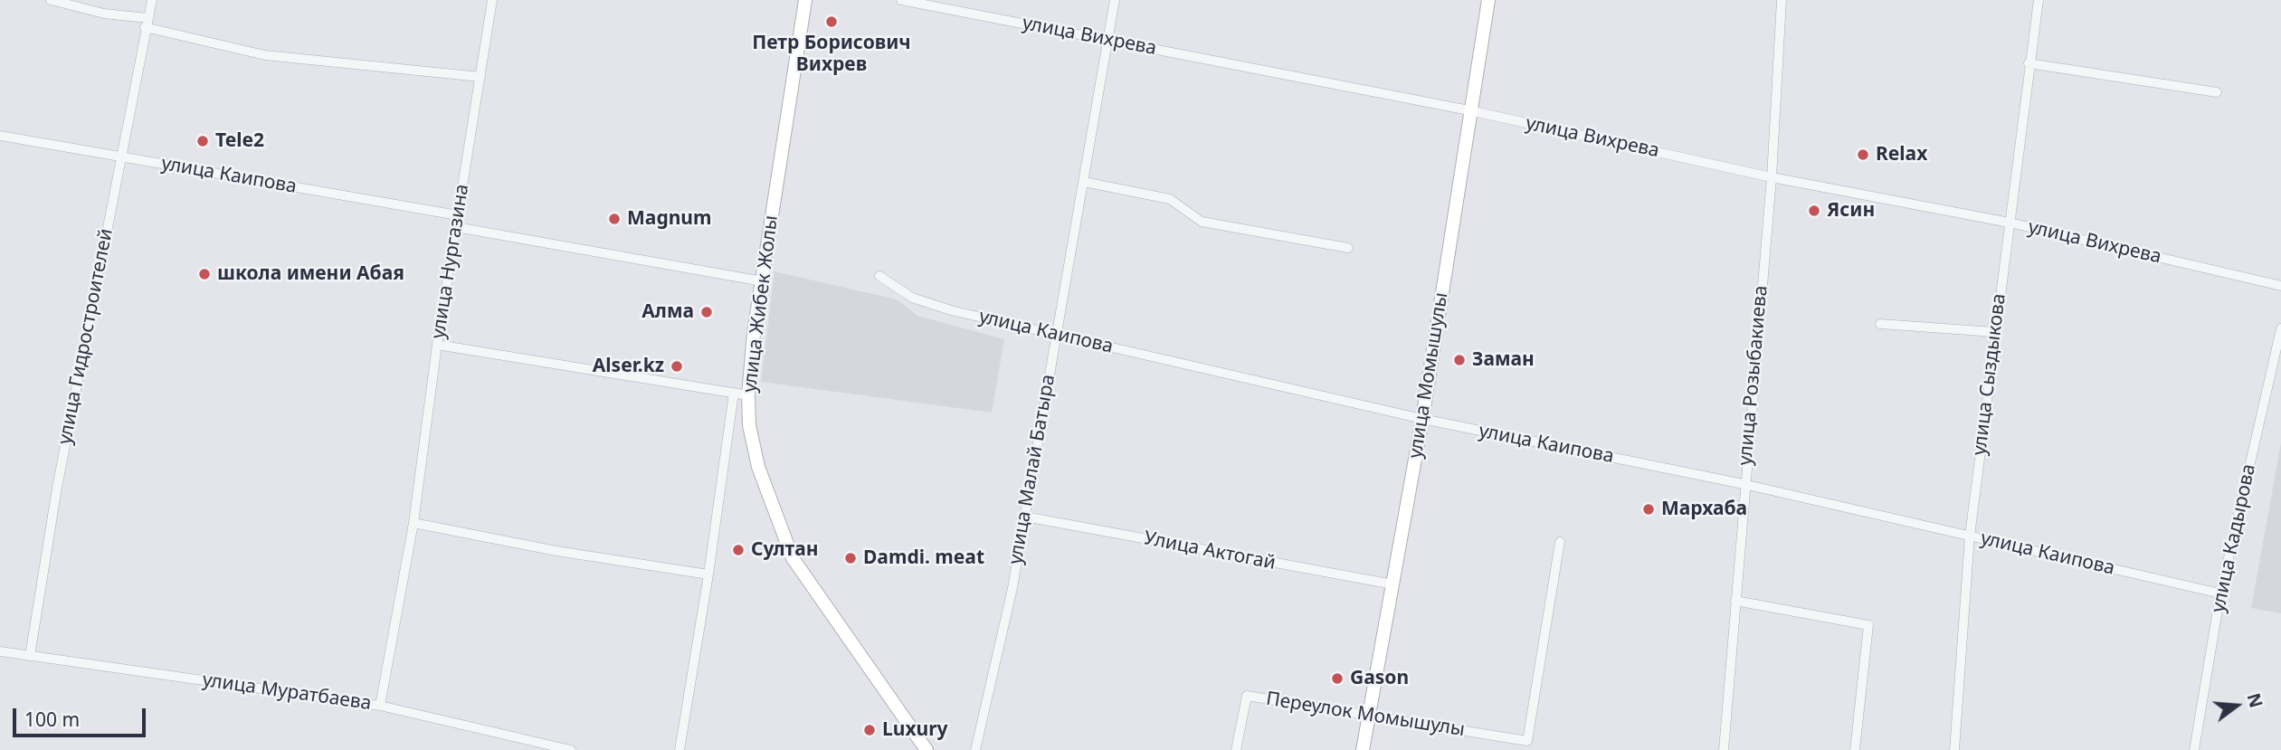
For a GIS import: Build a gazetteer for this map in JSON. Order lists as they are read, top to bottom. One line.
{"streets":{"main road":["улица Жибек Жолы","улица Момышулы"],"street":["улица Вихрева","улица Каипова","улица Нургазина","улица Гидростроителей","улица Сыздыкова","улица Розыбакиева","улица Малай Батыра","улица Кадырова","Улица Актогай","улица Муратбаева","Переулок Момышулы"]},"crossings":[["улица Вихрева","улица Сыздыкова"],["улица Вихрева","улица Момышулы"],["улица Вихрева","улица Розыбакиева"],["улица Вихрева","улица Малай Батыра"],["улица Каипова","улица Нургазина"],["улица Каипова","улица Гидростроителей"],["улица Каипова","улица Сыздыкова"],["улица Каипова","улица Момышулы"],["улица Каипова","улица Розыбакиева"],["улица Каипова","улица Малай Батыра"],["улица Каипова","улица Кадырова"],["улица Нургазина","улица Муратбаева"],["улица Гидростроителей","улица Муратбаева"],["улица Момышулы","Улица Актогай"],["улица Момышулы","Переулок Момышулы"],["улица Малай Батыра","Улица Актогай"]],"places":["Петр Борисович Вихрев","Tele2","Relax","Ясин","Magnum","школа имени Абая","Алма","Заман","Alser.kz","Мархаба","Султан","Damdi. meat","Gason","Luxury"],"scale_bar":"100 m","north":"right"}
